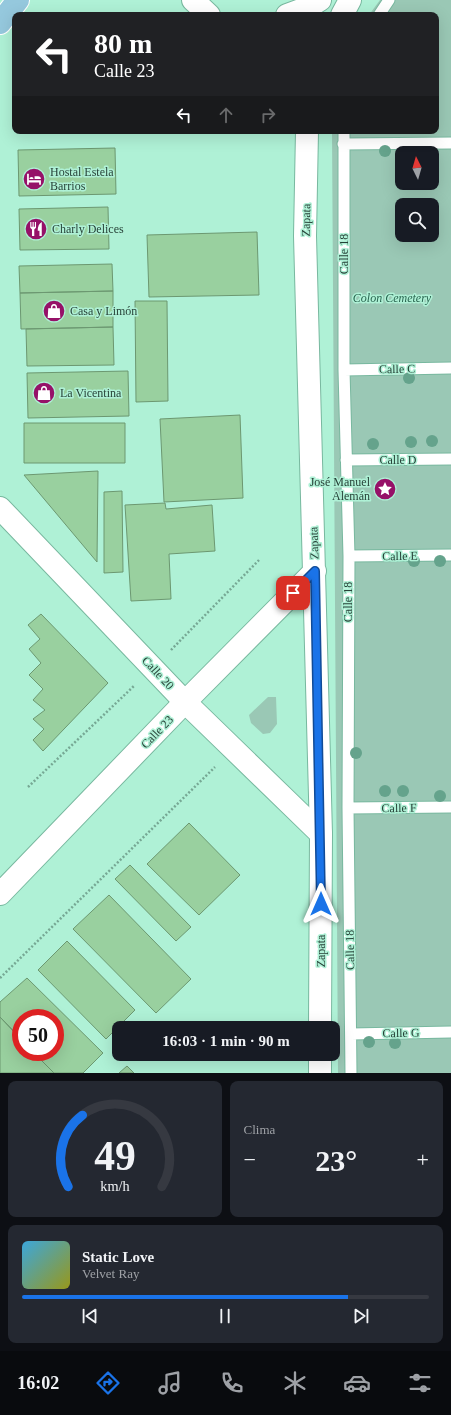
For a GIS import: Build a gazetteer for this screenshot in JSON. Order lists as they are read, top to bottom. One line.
{"streets":{"main road":["Zapata","Calle 20","Calle 23"],"lane":["Calle 18","Calle C","Calle D","Calle E","Calle F","Calle G"]},"crossings":[["Zapata","Calle 20"],["Zapata","Calle 23"],["Calle 18","Calle C"],["Calle 18","Calle D"],["Calle 18","Calle E"],["Calle 18","Calle F"],["Calle 18","Calle G"],["Calle 20","Calle 23"]],"parks":["Colon Cemetery"],"places":{"hotel":["Hostal Estela Barrios"],"restaurant":["Charly Delices"],"shop":["Casa y Limón","La Vicentina"],"place":["José Manuel Alemán"]},"north":"top","page":{"turn":["80 m","Calle 23"],"limit":"50","trip":"16:03 · 1 min · 90 m","tile":"Clima","heat":["−","23°","+"],"song":["Static Love","Velvet Ray"],"tabs":"16:02","gauge":["49","km/h"]}}
